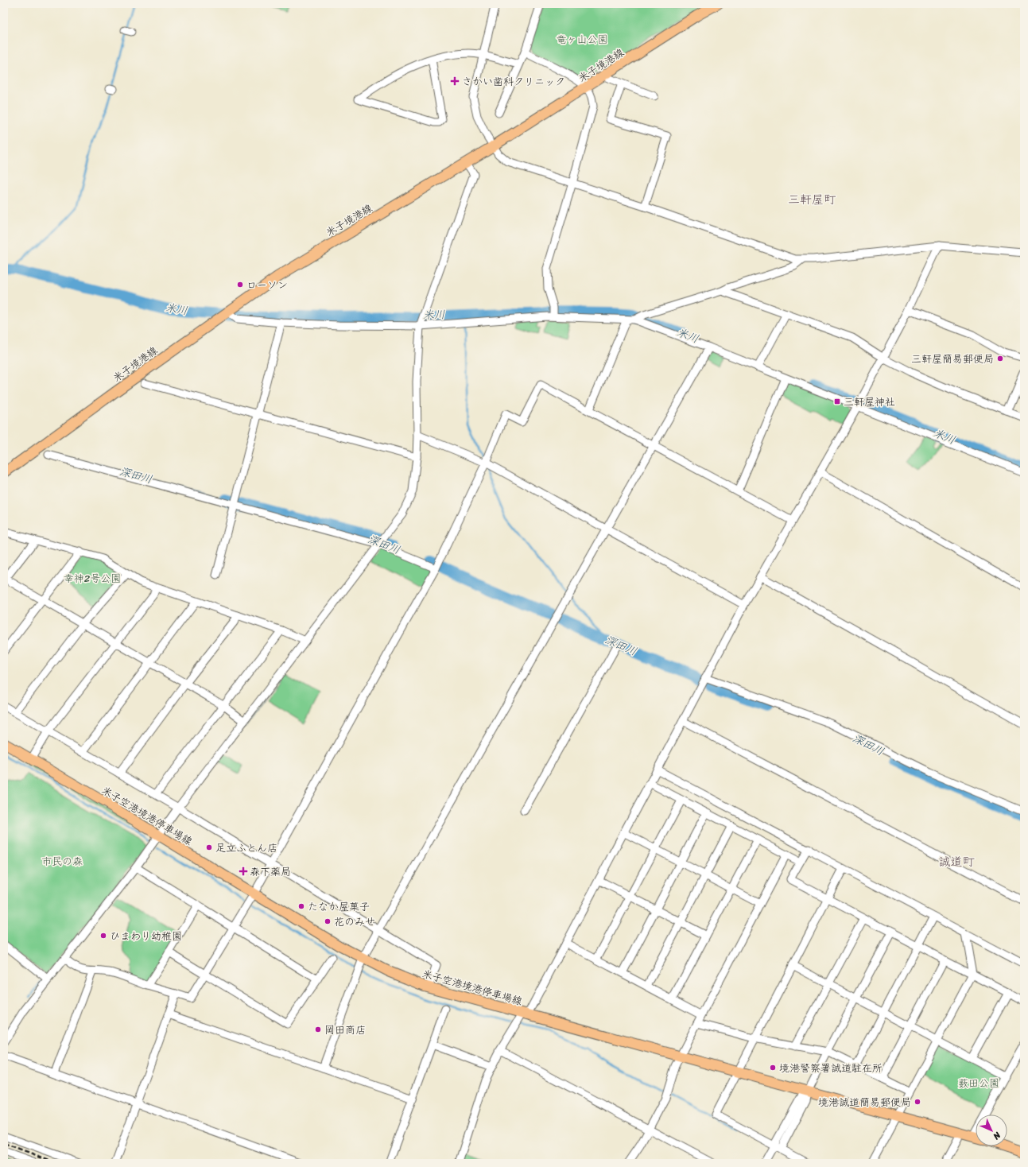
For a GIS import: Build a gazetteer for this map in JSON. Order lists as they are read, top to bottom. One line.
{"streets":{"main road":["米子境港線","米子空港境港停車場線"]},"districts":["三軒屋町","誠道町"],"water":["米川","深田川"],"parks":["竜ヶ山公園","幸神2号公園","市民の森","薮田公園"],"places":{"health":["さかい歯科クリニック","森下薬局"],"other":["ローソン","三軒屋簡易郵便局","足立ふとん店","たなか屋菓子","花のみせ","ひまわり幼稚園","岡田商店","境港警察署誠道駐在所","境港誠道簡易郵便局"],"transit":["三軒屋神社"]},"north":"bottom right"}
